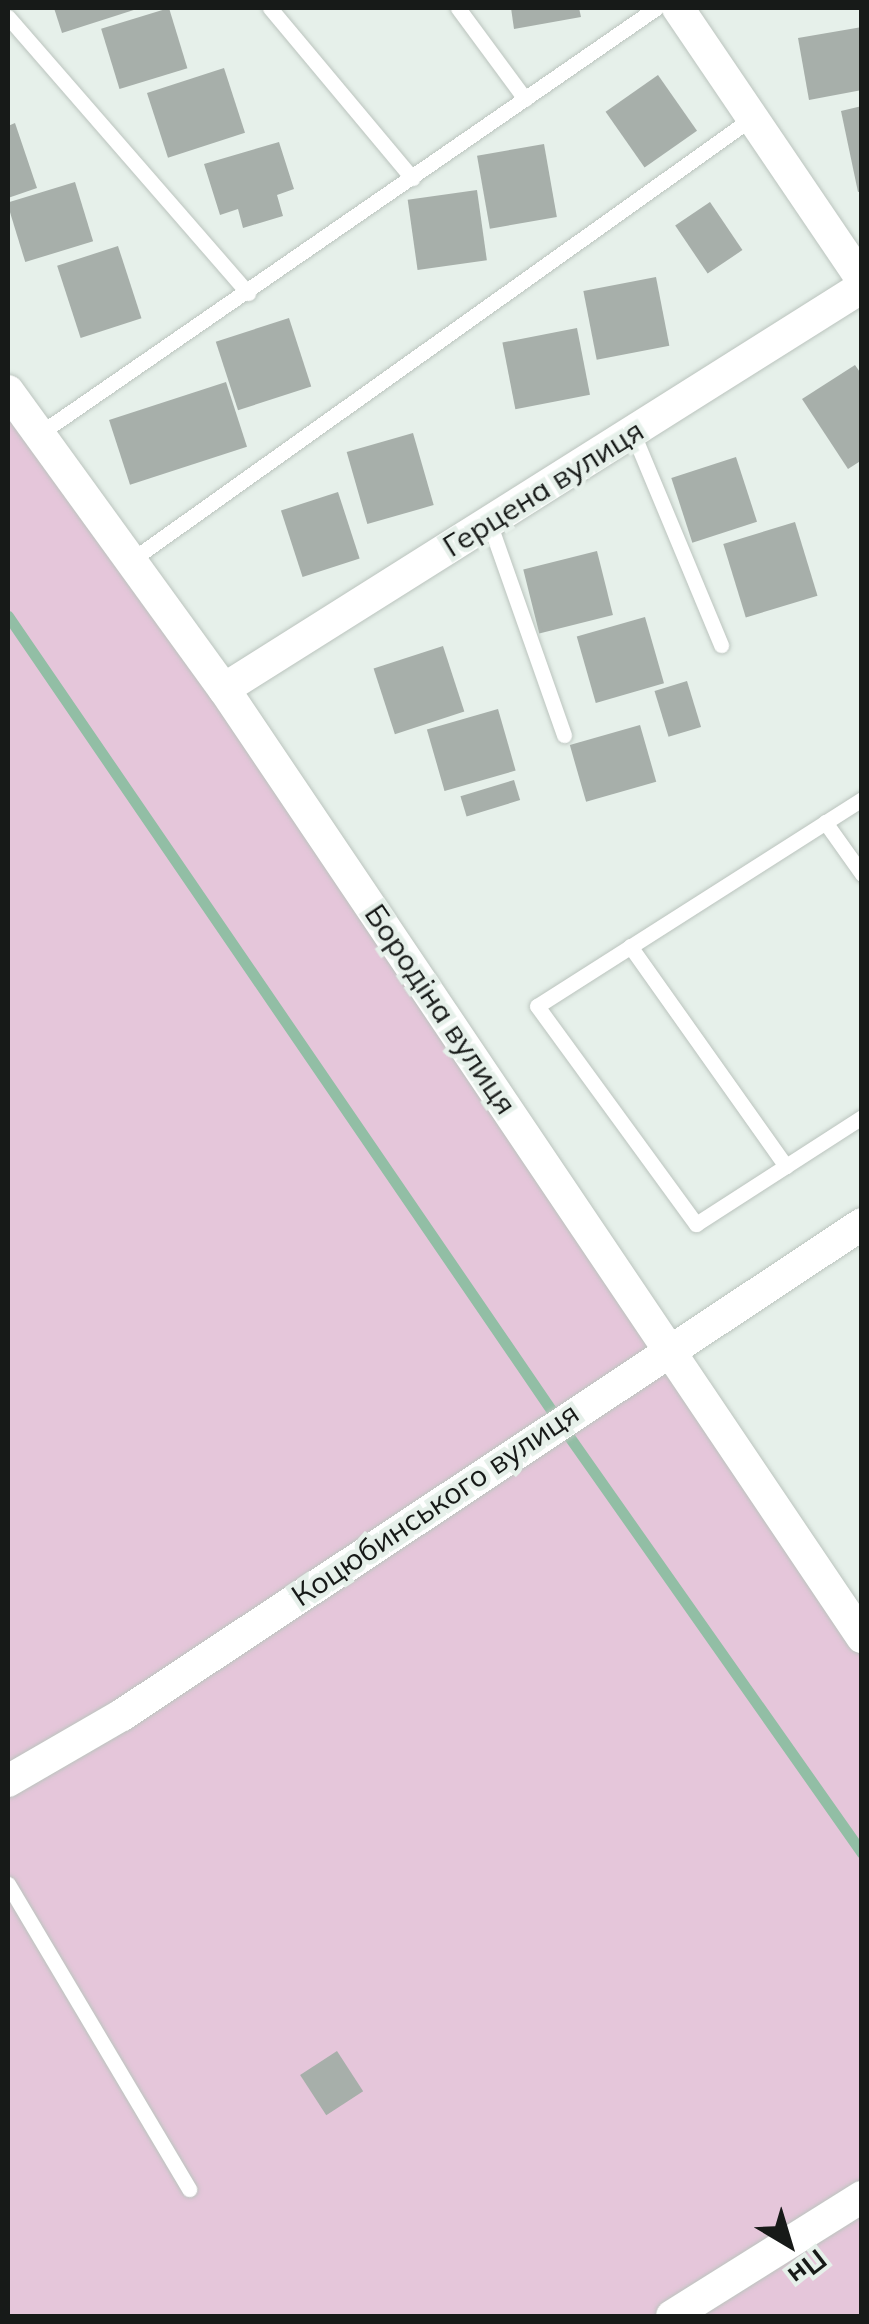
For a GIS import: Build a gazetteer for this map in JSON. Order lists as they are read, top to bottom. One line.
{"streets":{"street":["Герцена вулиця","Бородіна вулиця","Коцюбинського вулиця"]},"crossings":[["Герцена вулиця","Бородіна вулиця"],["Бородіна вулиця","Коцюбинського вулиця"]],"north":"bottom right"}
